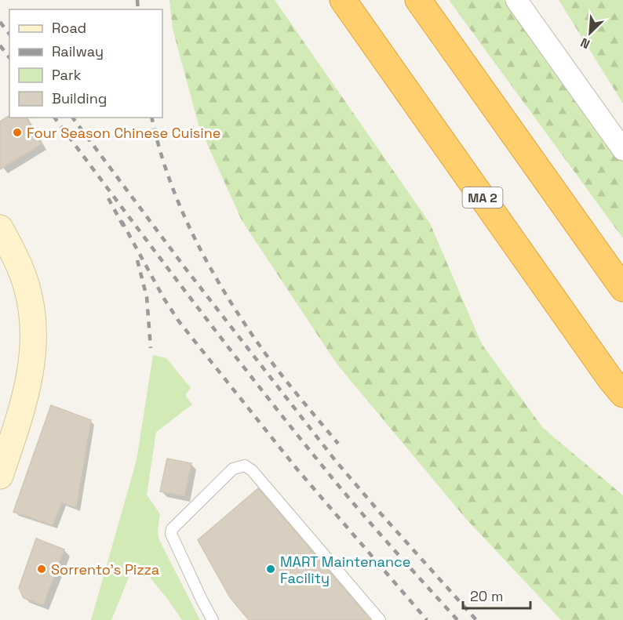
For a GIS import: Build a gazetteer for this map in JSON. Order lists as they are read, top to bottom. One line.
{"streets":{"highway":["MA 2"]},"places":["Four Season Chinese Cuisine","Sorrento's Pizza","MART Maintenance Facility"],"legend":["Road","Railway","Park","Building"],"scale_bar":"20 m","north":"bottom left"}
